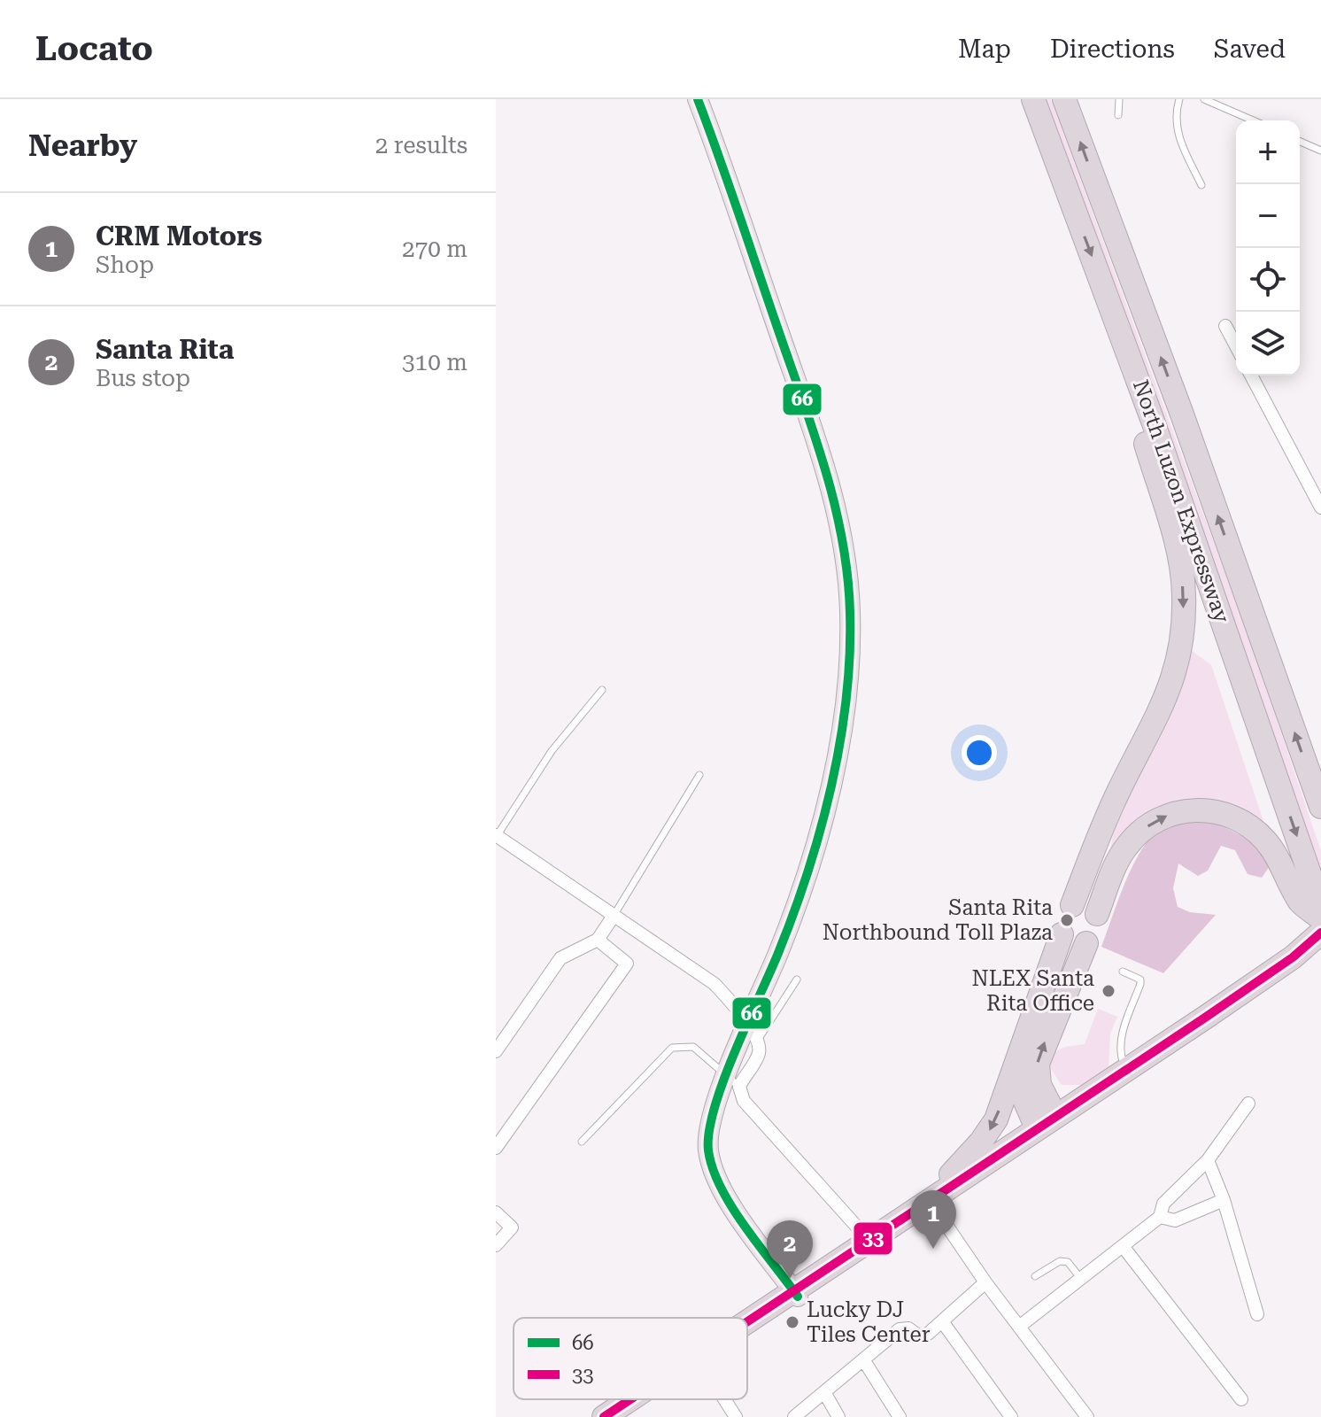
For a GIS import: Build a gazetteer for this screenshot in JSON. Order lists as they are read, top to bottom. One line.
{"streets":{"highway":["North Luzon Expressway"]},"places":["Santa Rita Northbound Toll Plaza","NLEX Santa Rita Office","Lucky DJ Tiles Center"],"lines":["transit line 66","transit line 33"],"legend":["66","33"],"page":{"header":"Locato","nav":["Map","Directions","Saved"],"heading":["Nearby","2 results"],"map_buttons":["+","−"],"list":[{"mark":"1","name":"CRM Motors","note":"Shop","value":"270 m"},{"mark":"2","name":"Santa Rita","note":"Bus stop","value":"310 m"}],"pins":["1","2"]}}
